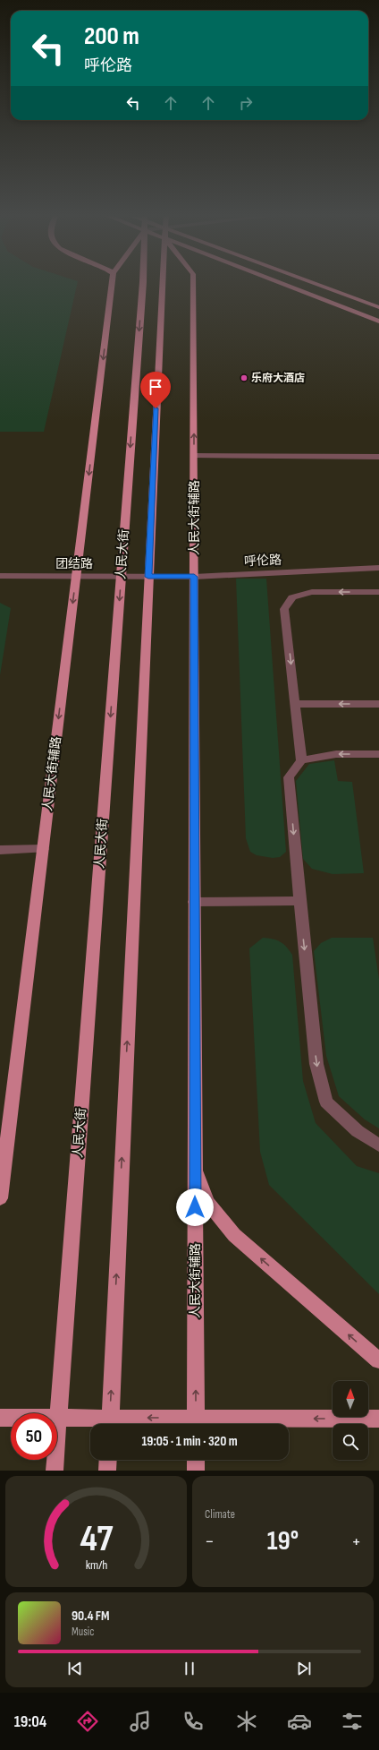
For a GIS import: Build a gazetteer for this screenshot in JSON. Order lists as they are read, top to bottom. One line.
{"streets":{"main road":["人民大街辅路","人民大街"],"street":["呼伦路","团结路"]},"crossings":[["人民大街辅路","呼伦路"],["人民大街辅路","团结路"],["人民大街","呼伦路"],["人民大街","团结路"],["呼伦路","团结路"]],"places":["乐府大酒店"],"north":"top","page":{"turn":["200 m","呼伦路"],"limit":"50","trip":"19:05 · 1 min · 320 m","tile":"Climate","heat":["−","19°","+"],"song":["90.4 FM","Music"],"tabs":"19:04","gauge":["47","km/h"]}}
